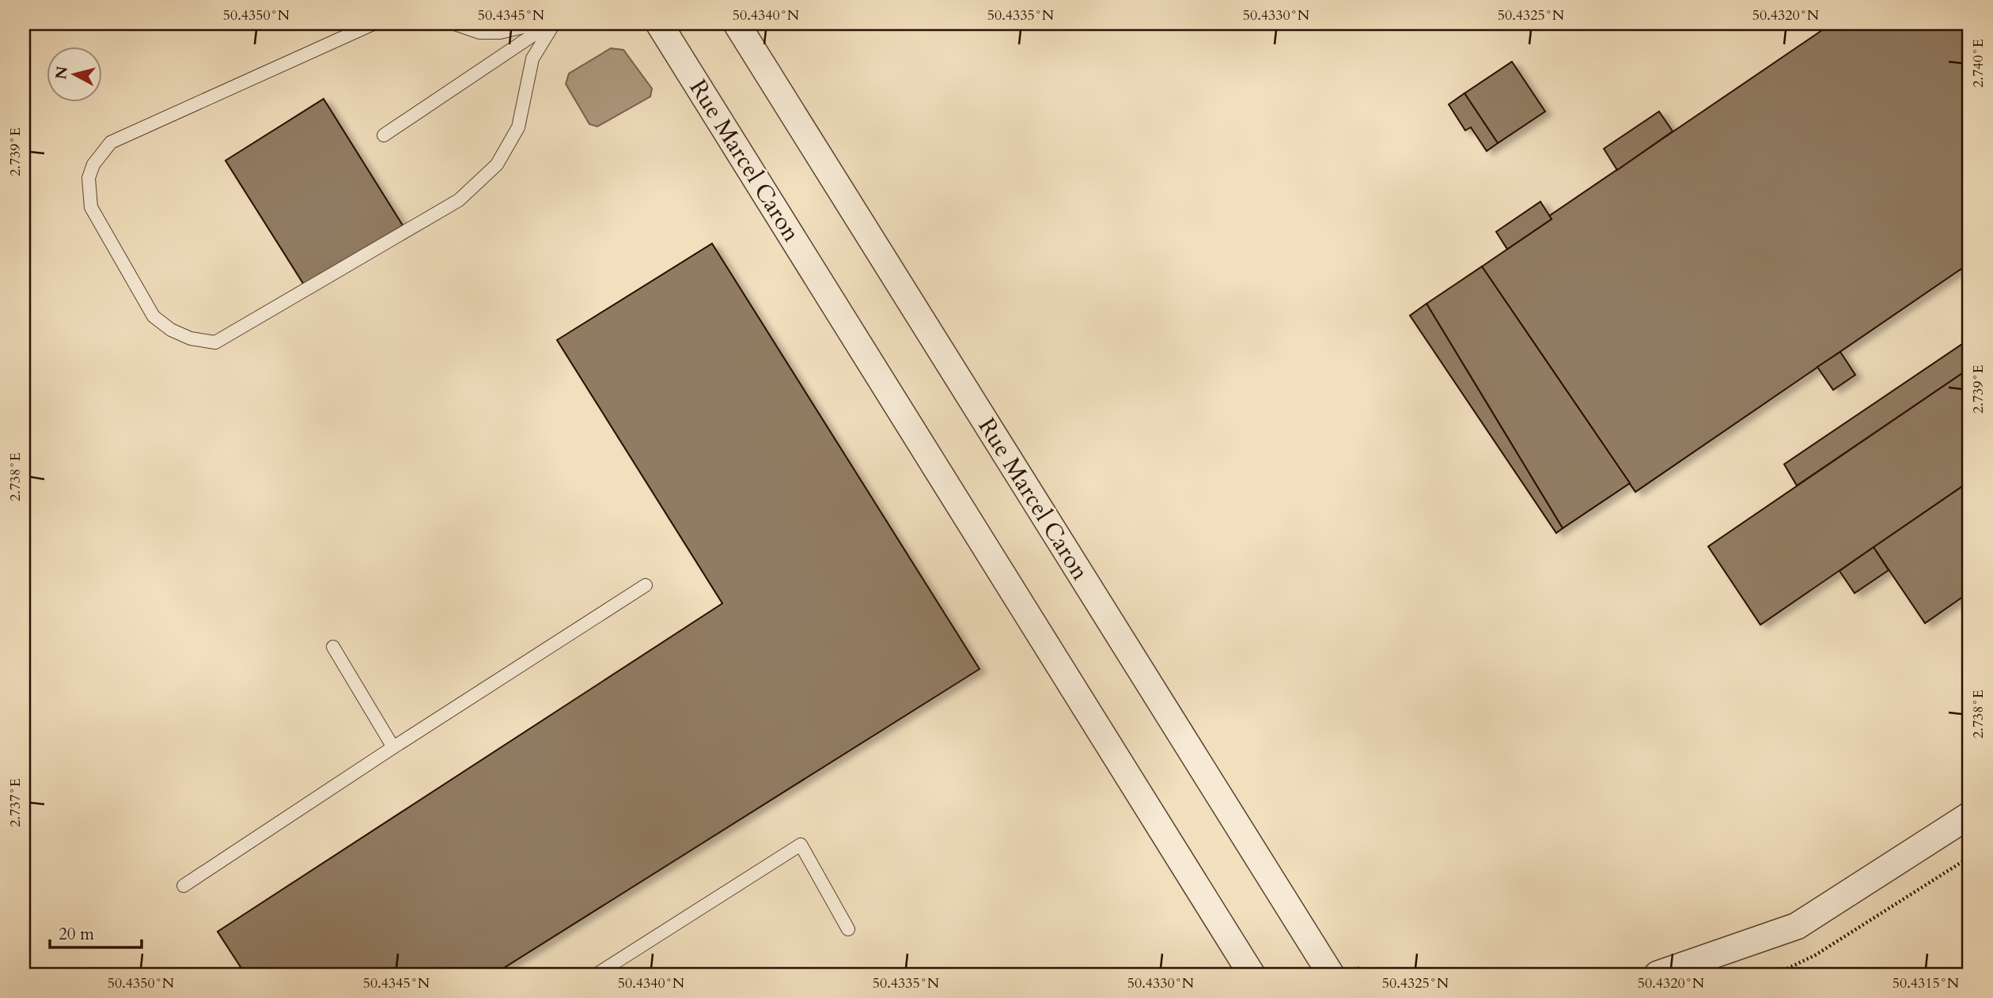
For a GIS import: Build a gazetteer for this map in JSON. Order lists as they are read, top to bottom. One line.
{"streets":{"street":["Rue Marcel Caron"]},"scale_bar":"20 m","north":"left","coordinates":["50.4350°N","50.4345°N","50.4340°N","50.4335°N","50.4330°N","50.4325°N","50.4320°N","2.740°E","2.739°E","2.738°E","2.737°E","50.4315°N"]}
